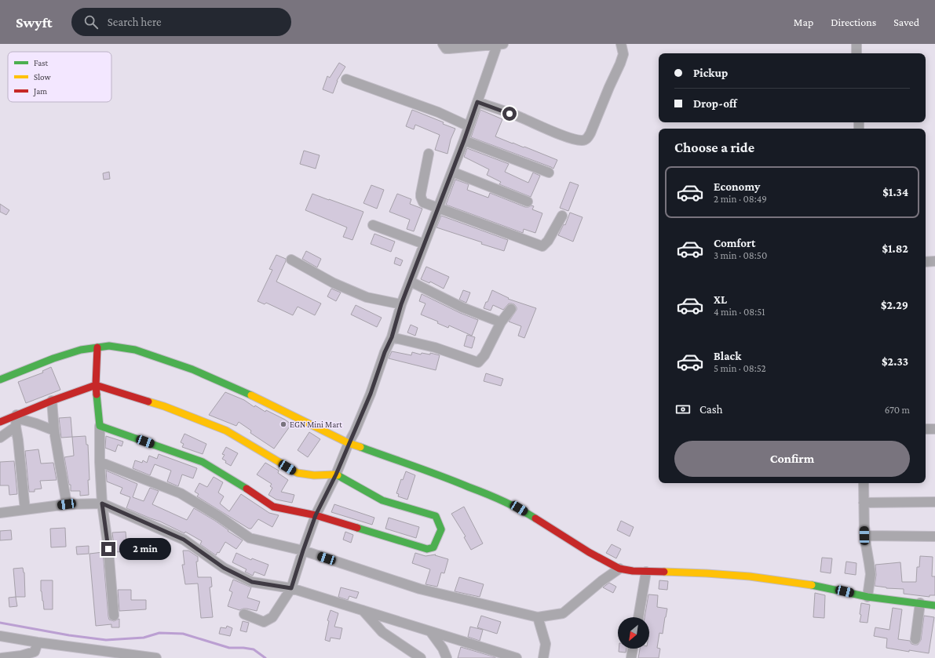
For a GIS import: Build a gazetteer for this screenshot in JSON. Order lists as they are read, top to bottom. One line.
{"places":["EGN Mini Mart"],"legend":["Fast","Slow","Jam"],"north":"bottom left","page":{"header":"Swyft","search":"Search here","nav":["Map","Directions","Saved"],"banner":["Pickup","Drop-off"],"heading":"Choose a ride","list":[{"name":"Economy","note":"2 min · 08:49","value":"$1.34"},{"name":"Comfort","note":"3 min · 08:50","value":"$1.82"},{"name":"XL","note":"4 min · 08:51","value":"$2.29"},{"name":"Black","note":"5 min · 08:52","value":"$2.33"}],"pay":["Cash","670 m"],"buttons":"Confirm","bubble":"2 min"}}
